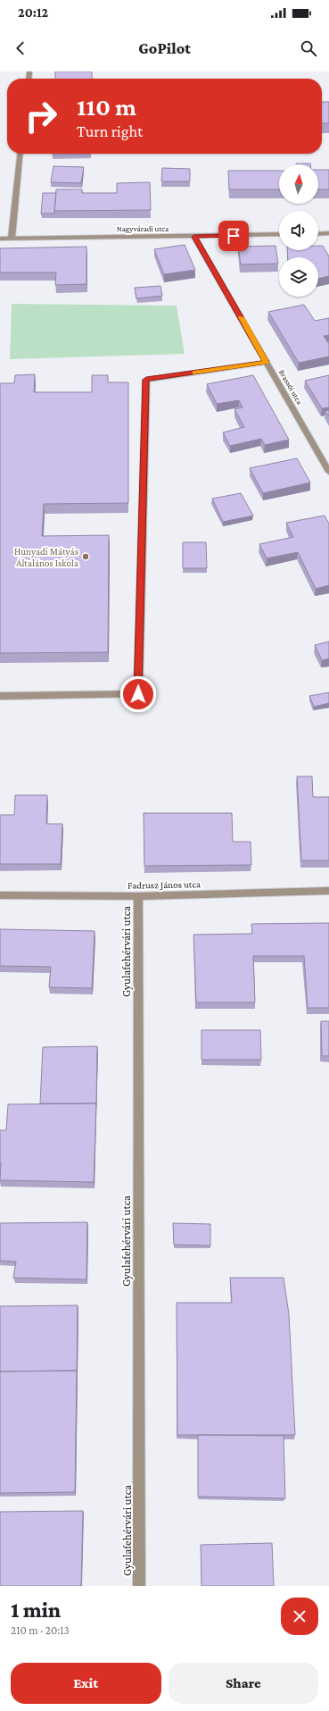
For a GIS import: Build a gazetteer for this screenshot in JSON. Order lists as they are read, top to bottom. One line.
{"streets":{"street":["Nagyváradi utca","Brassói utca","Fadrusz János utca","Gyulafehérvári utca"]},"crossings":[["Nagyváradi utca","Brassói utca"],["Fadrusz János utca","Gyulafehérvári utca"]],"places":["Hunyadi Mátyás Általános Iskola"],"north":"top","page":{"status":"20:12","header":"GoPilot","turn":["110 m","Turn right"],"heading":["1 min","210 m · 20:13"],"buttons":["Exit","Share"]}}
